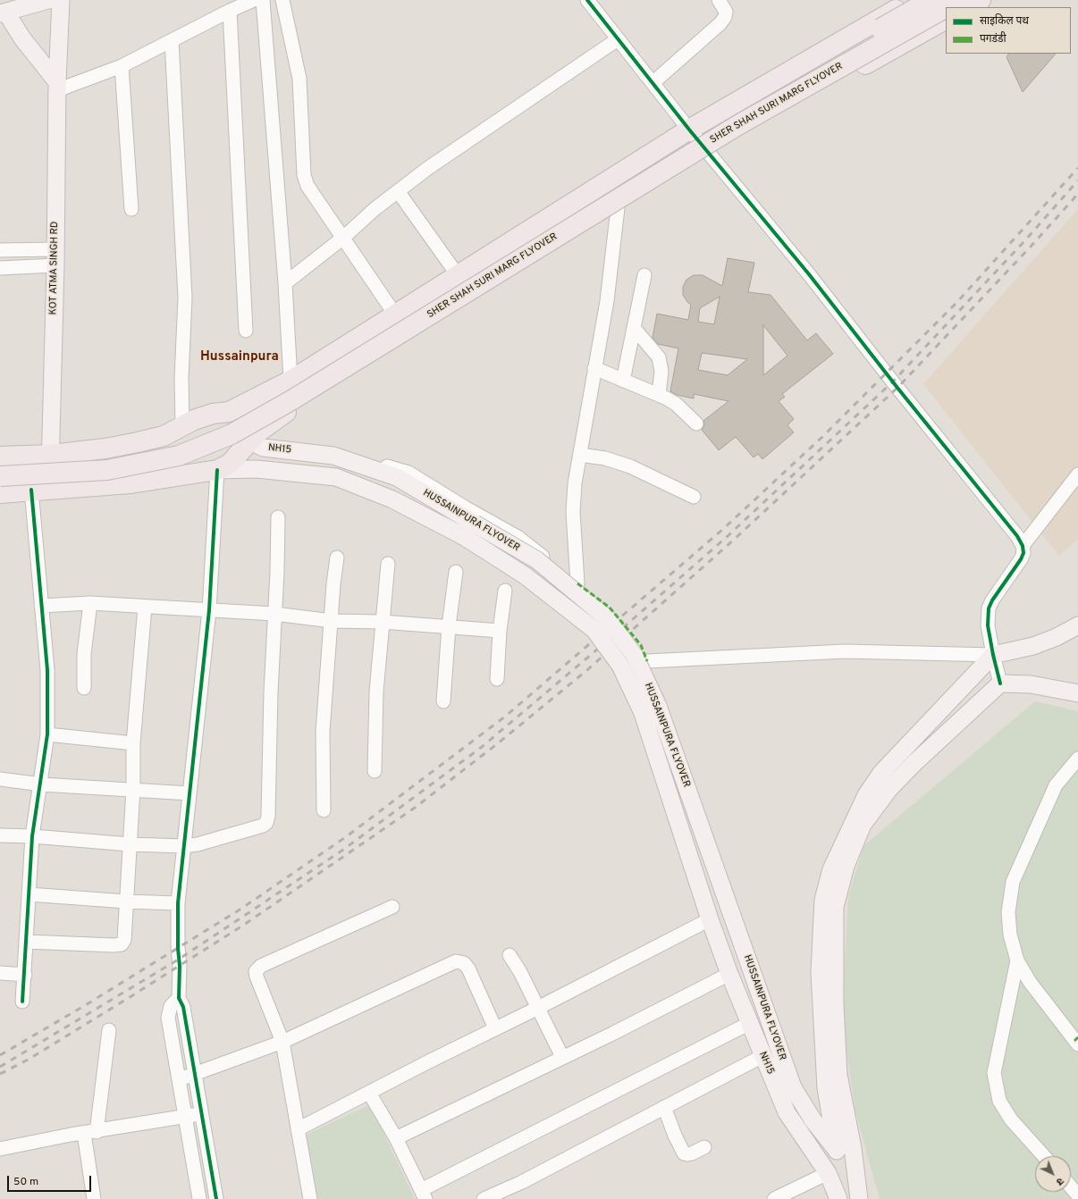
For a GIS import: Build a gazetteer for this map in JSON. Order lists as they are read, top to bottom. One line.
{"streets":{"highway":["SHER SHAH SURI MARG FLYOVER"],"main road":["KOT ATMA SINGH RD","NH15","HUSSAINPURA FLYOVER"]},"crossings":[["NH15","HUSSAINPURA FLYOVER"]],"districts":["Hussainpura"],"legend":["साइकिल पथ","पगडंडी"],"scale_bar":"50 m","north":"bottom right"}
